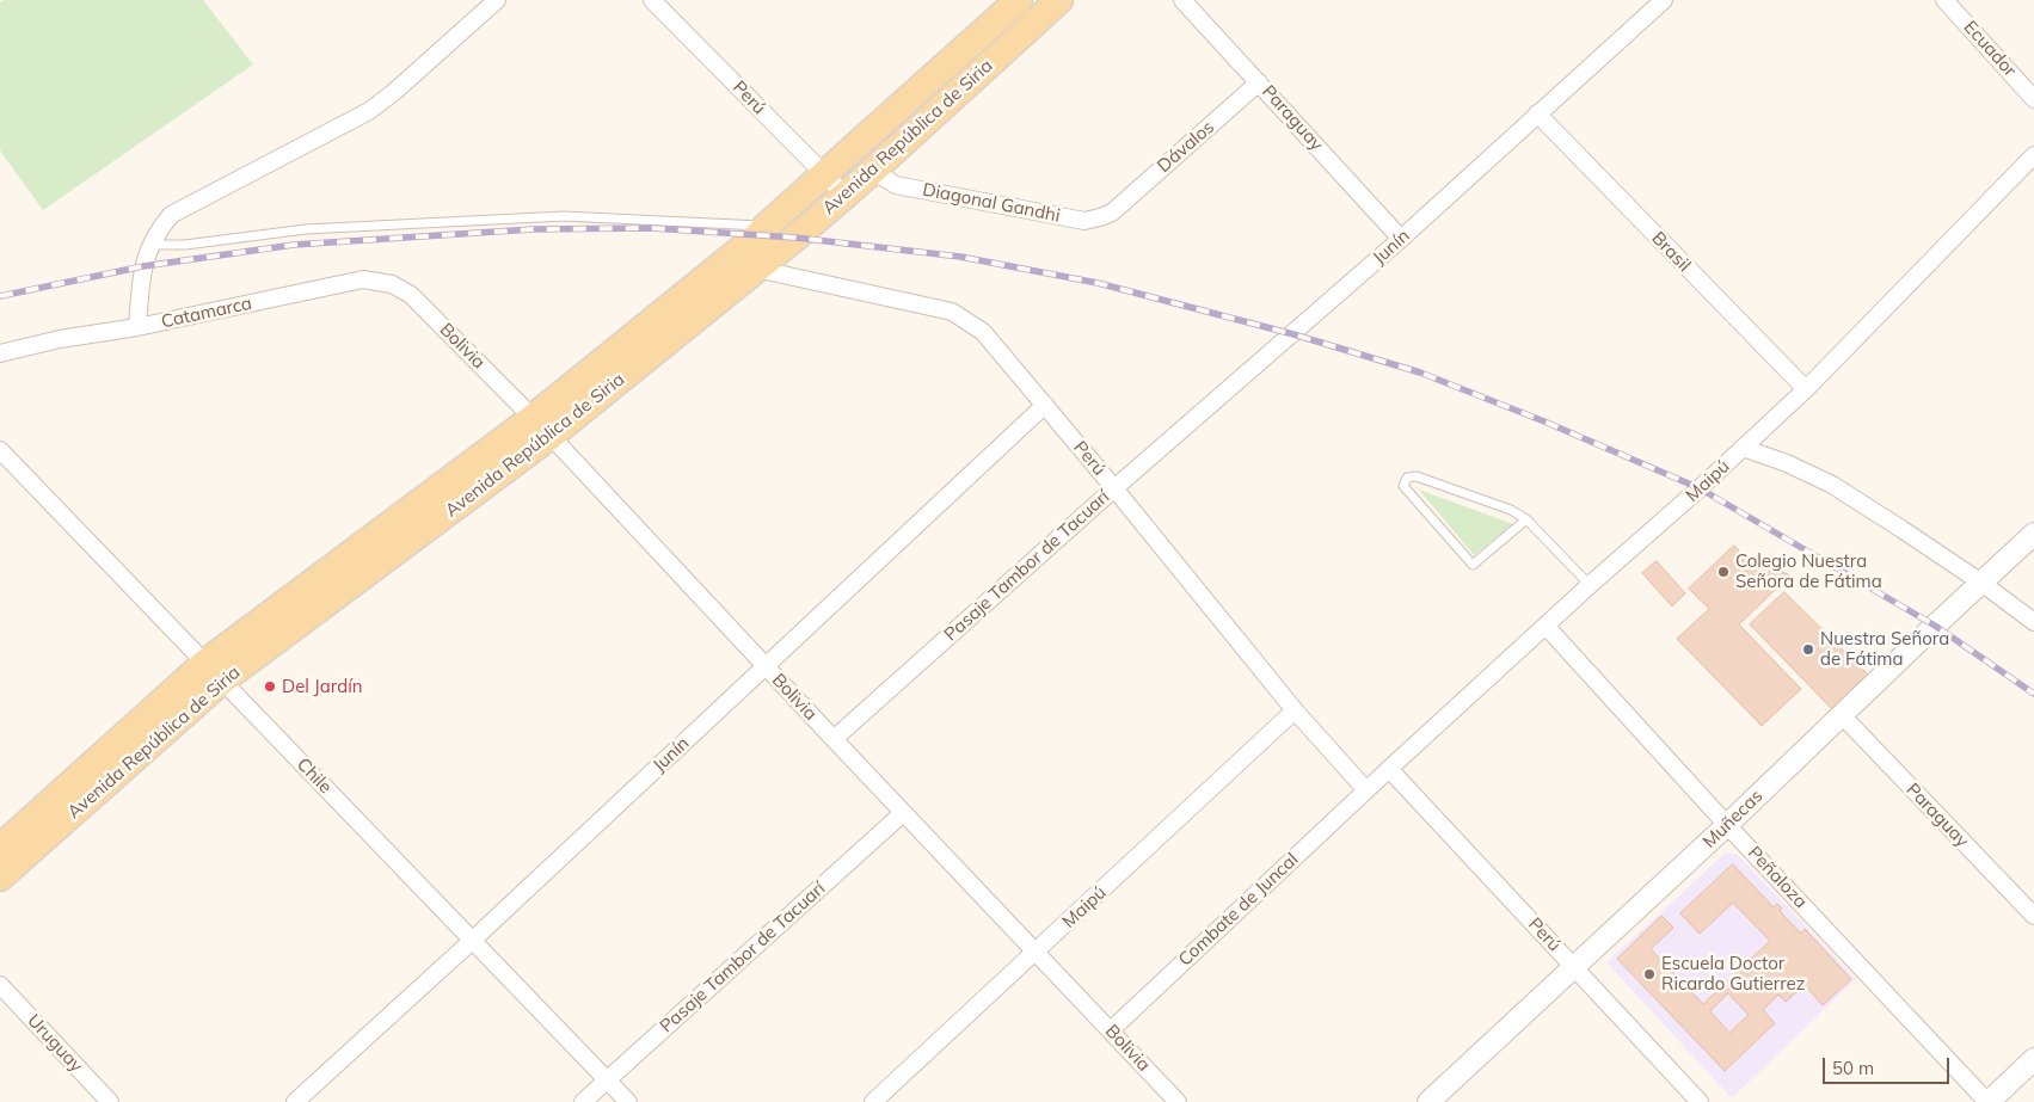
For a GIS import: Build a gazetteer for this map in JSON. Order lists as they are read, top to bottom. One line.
{"streets":{"main road":["Avenida República de Siria"],"street":["Ecuador","Perú","Paraguay","Dávalos","Diagonal Gandhi","Junín","Brasil","Catamarca","Bolivia","Maipú","Pasaje Tambor de Tacuarí","Chile","Muñecas","Peñaloza","Combate de Juncal","Uruguay"]},"crossings":[["Perú","Avenida República de Siria"],["Perú","Junín"],["Perú","Maipú"],["Perú","Pasaje Tambor de Tacuarí"],["Perú","Muñecas"],["Perú","Combate de Juncal"],["Paraguay","Dávalos"],["Paraguay","Junín"],["Paraguay","Muñecas"],["Avenida República de Siria","Diagonal Gandhi"],["Avenida República de Siria","Bolivia"],["Avenida República de Siria","Chile"],["Dávalos","Diagonal Gandhi"],["Junín","Brasil"],["Junín","Bolivia"],["Junín","Pasaje Tambor de Tacuarí"],["Junín","Chile"],["Brasil","Maipú"],["Catamarca","Bolivia"],["Bolivia","Maipú"],["Bolivia","Pasaje Tambor de Tacuarí"],["Bolivia","Combate de Juncal"],["Maipú","Peñaloza"],["Maipú","Combate de Juncal"],["Pasaje Tambor de Tacuarí","Chile"],["Muñecas","Peñaloza"]],"places":["Colegio Nuestra Señora de Fátima","Nuestra Señora de Fátima","Del Jardín","Escuela Doctor Ricardo Gutierrez"],"scale_bar":"50 m"}
